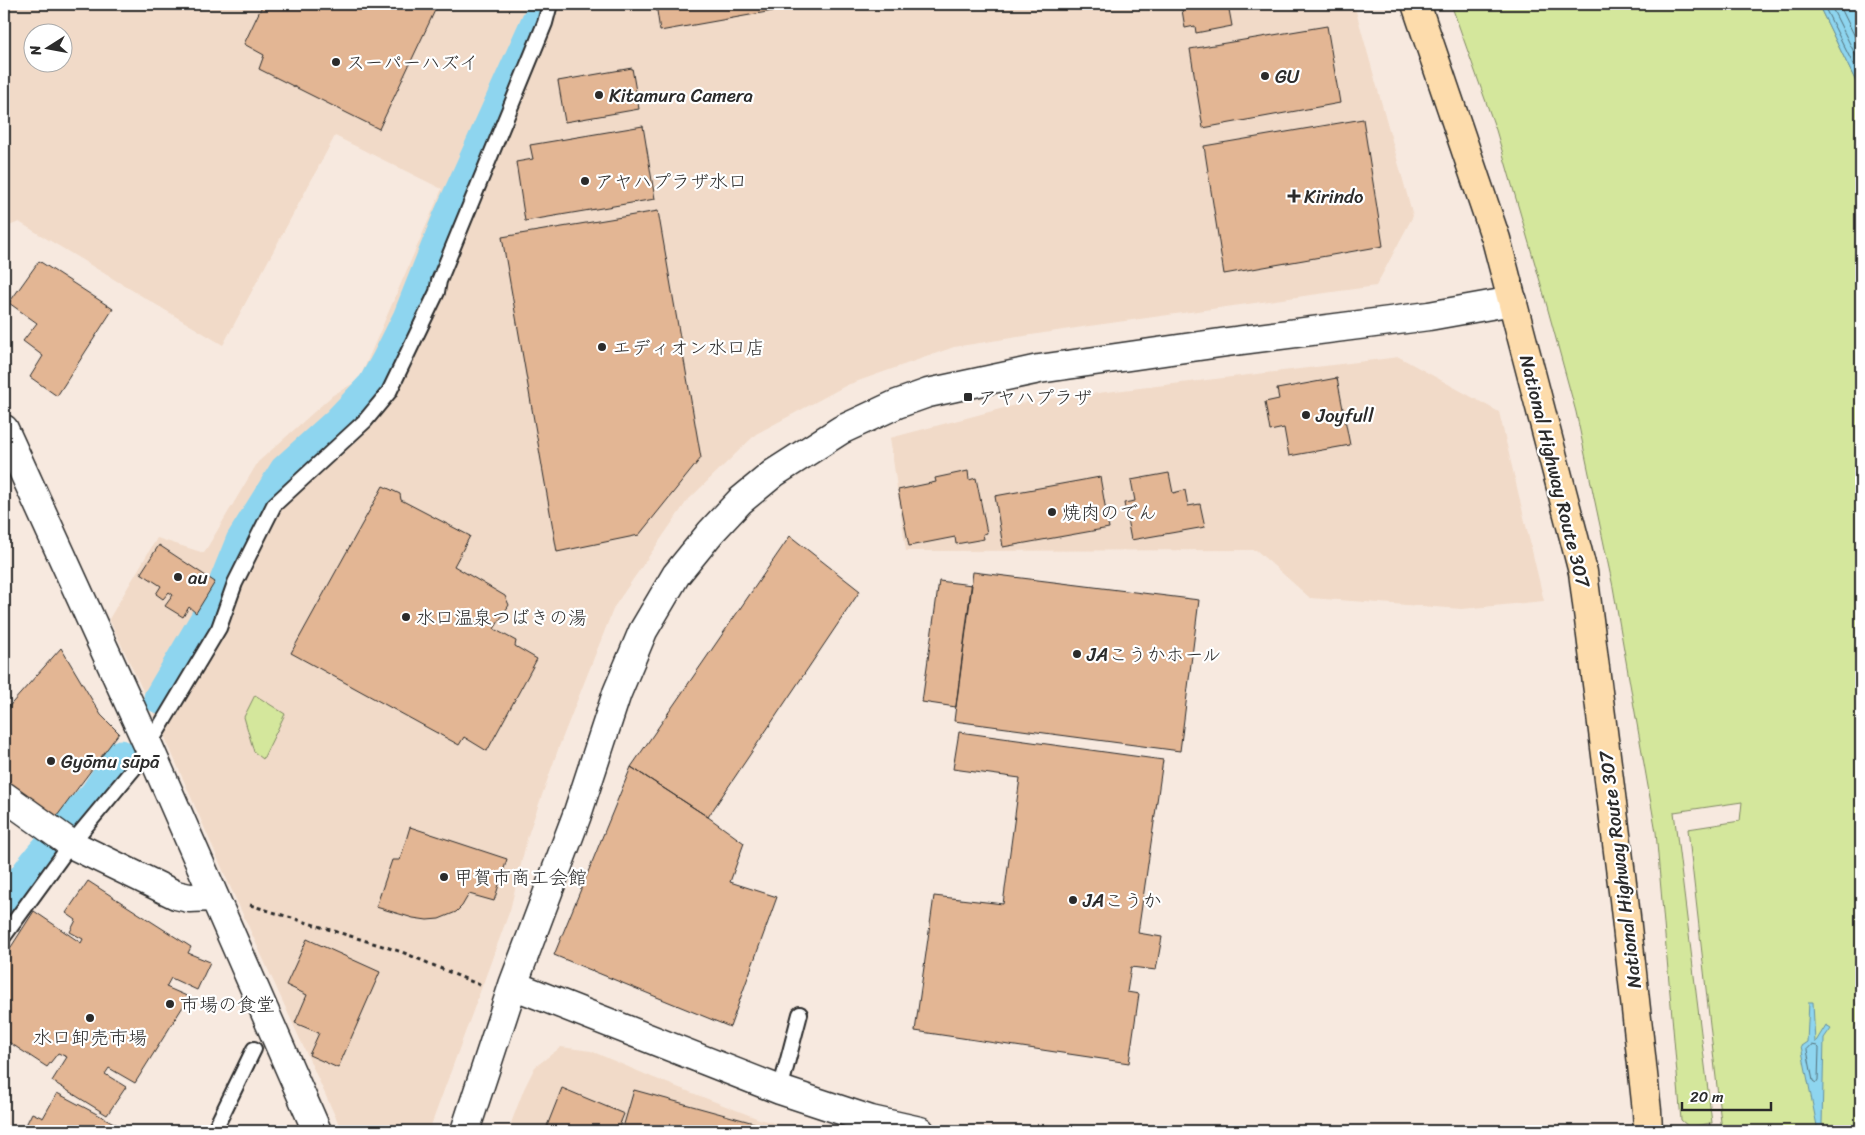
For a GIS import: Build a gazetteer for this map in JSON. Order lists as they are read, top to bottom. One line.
{"streets":{"highway":["National Highway Route 307"]},"places":{"other":["スーパーハズイ","GU","Kitamura Camera","アヤハプラザ水口","エディオン水口店","Joyfull","焼肉のでん","au","水口温泉つばきの湯","JAこうかホール","Gyōmu sūpā","甲賀市商工会館","JAこうか","市場の食堂","水口卸売市場"],"health":["Kirindo"],"transit":["アヤハプラザ"]},"scale_bar":"20 m","north":"left"}
